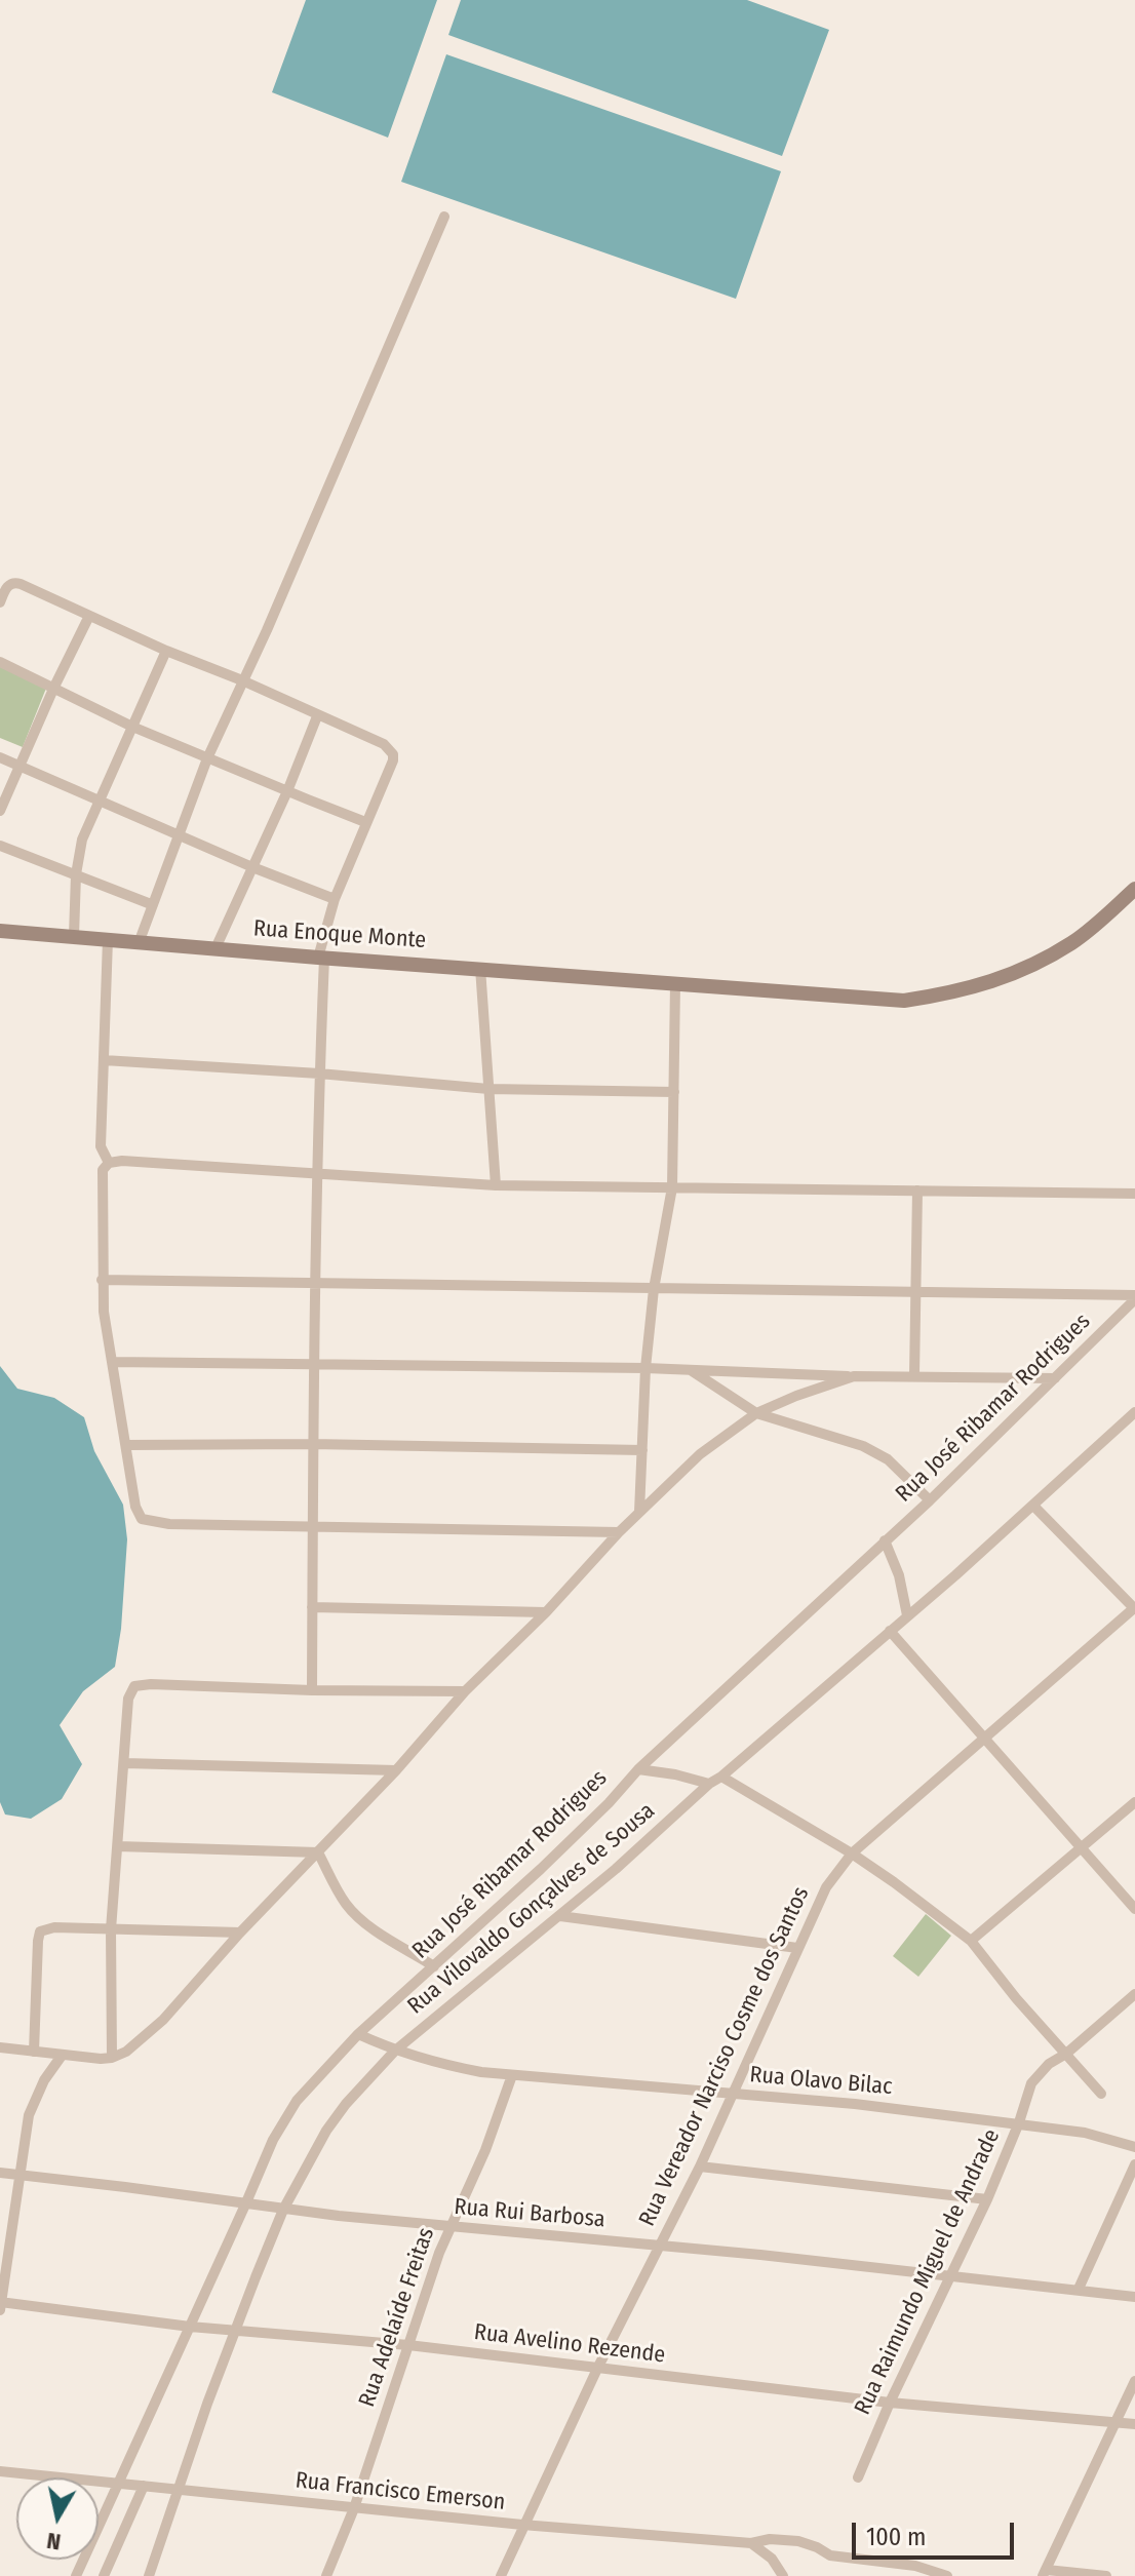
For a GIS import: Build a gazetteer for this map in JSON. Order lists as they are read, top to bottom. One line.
{"streets":{"main road":["Rua Enoque Monte"],"street":["Rua José Ribamar Rodrigues","Rua Vilovaldo Gonçalves de Sousa","Rua Vereador Narciso Cosme dos Santos","Rua Olavo Bilac","Rua Rui Barbosa","Rua Raimundo Miguel de Andrade","Rua Adelaíde Freitas","Rua Avelino Rezende","Rua Francisco Emerson"]},"crossings":[["Rua José Ribamar Rodrigues","Rua Olavo Bilac"],["Rua José Ribamar Rodrigues","Rua Rui Barbosa"],["Rua José Ribamar Rodrigues","Rua Avelino Rezende"],["Rua José Ribamar Rodrigues","Rua Francisco Emerson"],["Rua Vilovaldo Gonçalves de Sousa","Rua Olavo Bilac"],["Rua Vilovaldo Gonçalves de Sousa","Rua Rui Barbosa"],["Rua Vilovaldo Gonçalves de Sousa","Rua Avelino Rezende"],["Rua Vilovaldo Gonçalves de Sousa","Rua Francisco Emerson"],["Rua Vereador Narciso Cosme dos Santos","Rua Olavo Bilac"],["Rua Vereador Narciso Cosme dos Santos","Rua Rui Barbosa"],["Rua Vereador Narciso Cosme dos Santos","Rua Avelino Rezende"],["Rua Vereador Narciso Cosme dos Santos","Rua Francisco Emerson"],["Rua Olavo Bilac","Rua Raimundo Miguel de Andrade"],["Rua Olavo Bilac","Rua Adelaíde Freitas"],["Rua Rui Barbosa","Rua Raimundo Miguel de Andrade"],["Rua Rui Barbosa","Rua Adelaíde Freitas"],["Rua Raimundo Miguel de Andrade","Rua Avelino Rezende"],["Rua Adelaíde Freitas","Rua Avelino Rezende"],["Rua Adelaíde Freitas","Rua Francisco Emerson"]],"scale_bar":"100 m","north":"bottom"}
